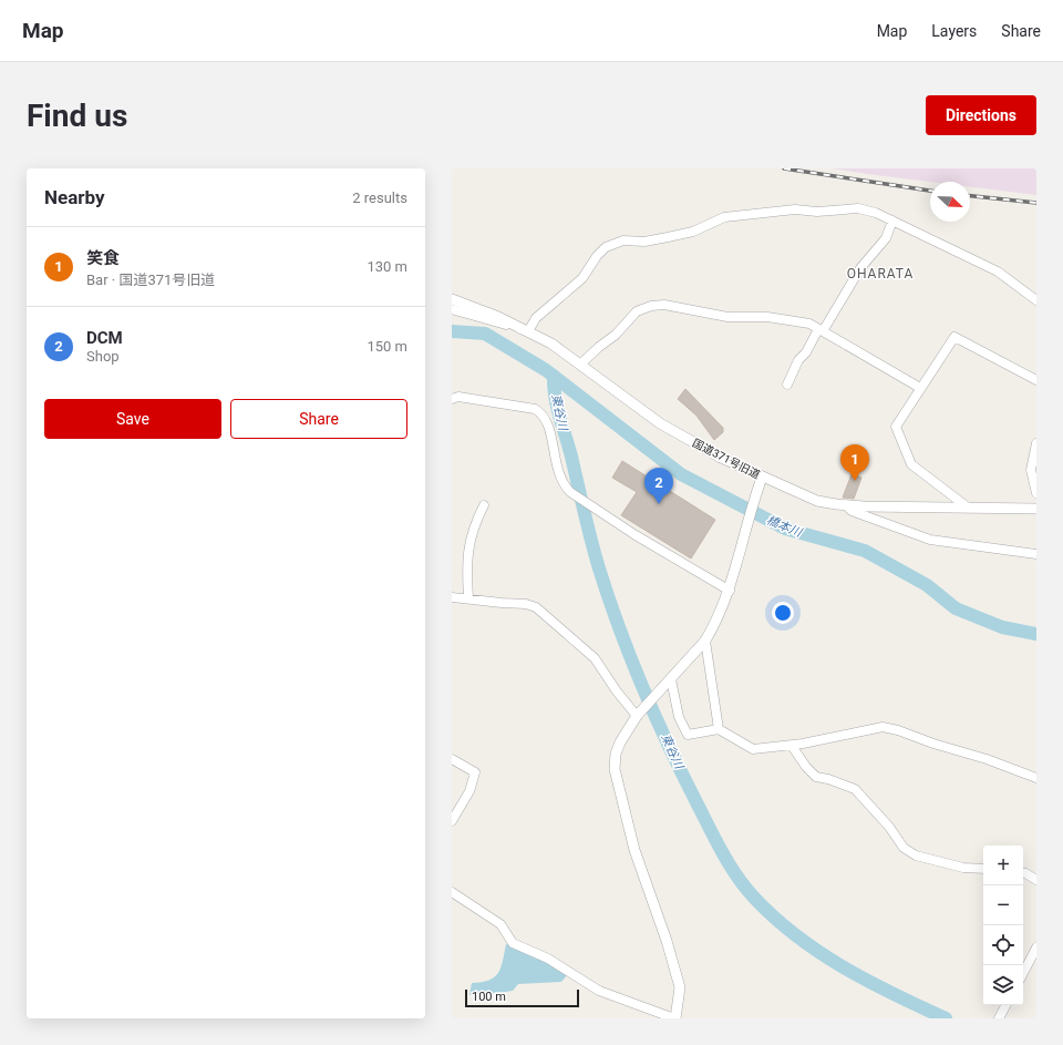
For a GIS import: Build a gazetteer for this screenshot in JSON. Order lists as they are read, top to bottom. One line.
{"streets":{"street":["国道371号旧道"]},"districts":["OHARATA"],"water":["東谷川","橋本川"],"scale_bar":"100 m","north":"bottom right","page":{"header":"Map","nav":["Map","Layers","Share"],"buttons":["Directions",["Save","Share"]],"title":"Find us","heading":["Nearby","2 results"],"list":[{"mark":"1","name":"笑食","note":"Bar · 国道371号旧道","value":"130 m"},{"mark":"2","name":"DCM","note":"Shop","value":"150 m"}],"pins":["1","2"],"map_buttons":["+","−"],"scale":"100 m"}}
